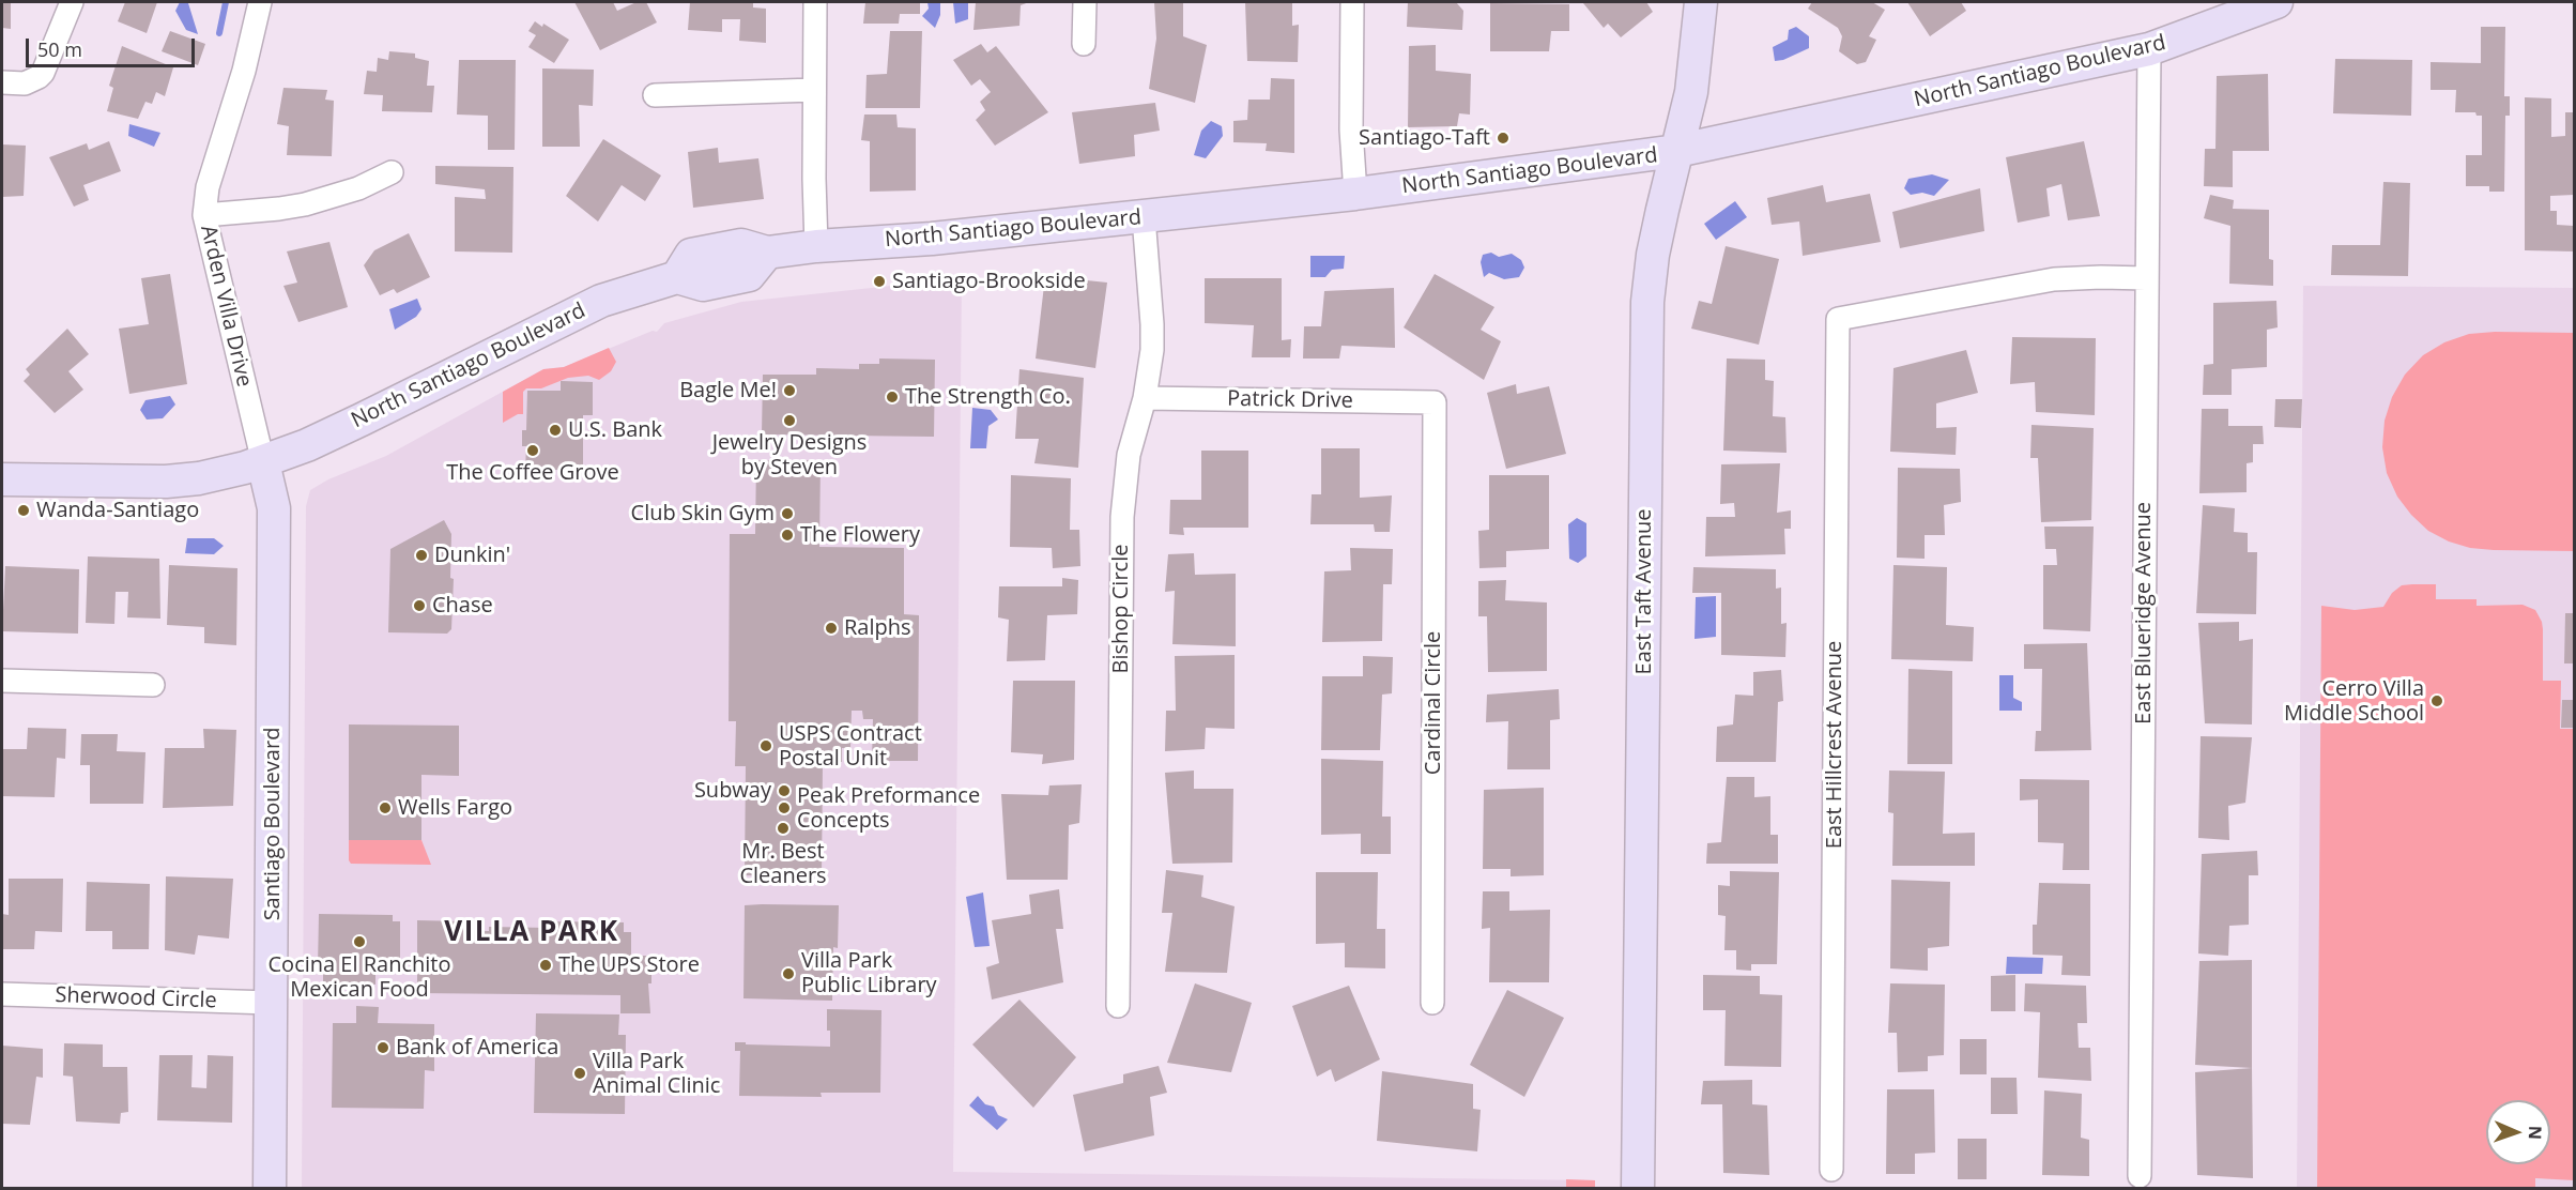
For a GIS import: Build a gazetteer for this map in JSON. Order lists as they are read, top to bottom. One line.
{"streets":{"main road":["North Santiago Boulevard","East Taft Avenue","Santiago Boulevard"],"street":["Arden Villa Drive","Patrick Drive","Bishop Circle","East Blueridge Avenue","Cardinal Circle","East Hillcrest Avenue","Sherwood Circle"]},"crossings":[["North Santiago Boulevard","Arden Villa Drive"],["North Santiago Boulevard","East Taft Avenue"],["North Santiago Boulevard","Bishop Circle"],["North Santiago Boulevard","East Blueridge Avenue"],["North Santiago Boulevard","Santiago Boulevard"],["Arden Villa Drive","Santiago Boulevard"],["Patrick Drive","Bishop Circle"],["Patrick Drive","Cardinal Circle"],["East Blueridge Avenue","East Hillcrest Avenue"],["Santiago Boulevard","Sherwood Circle"]],"districts":["VILLA PARK"],"places":["Santiago-Taft","Santiago-Brookside","Bagle Me!","The Strength Co.","Jewelry Designs by Steven","U.S. Bank","The Coffee Grove","Wanda-Santiago","Club Skin Gym","The Flowery","Dunkin'","Chase","Ralphs","Cerro Villa Middle School","USPS Contract Postal Unit","Subway","Wells Fargo","Peak Preformance Concepts","Mr. Best Cleaners","Cocina El Ranchito Mexican Food","The UPS Store","Villa Park Public Library","Bank of America","Villa Park Animal Clinic"],"scale_bar":"50 m","north":"right"}
